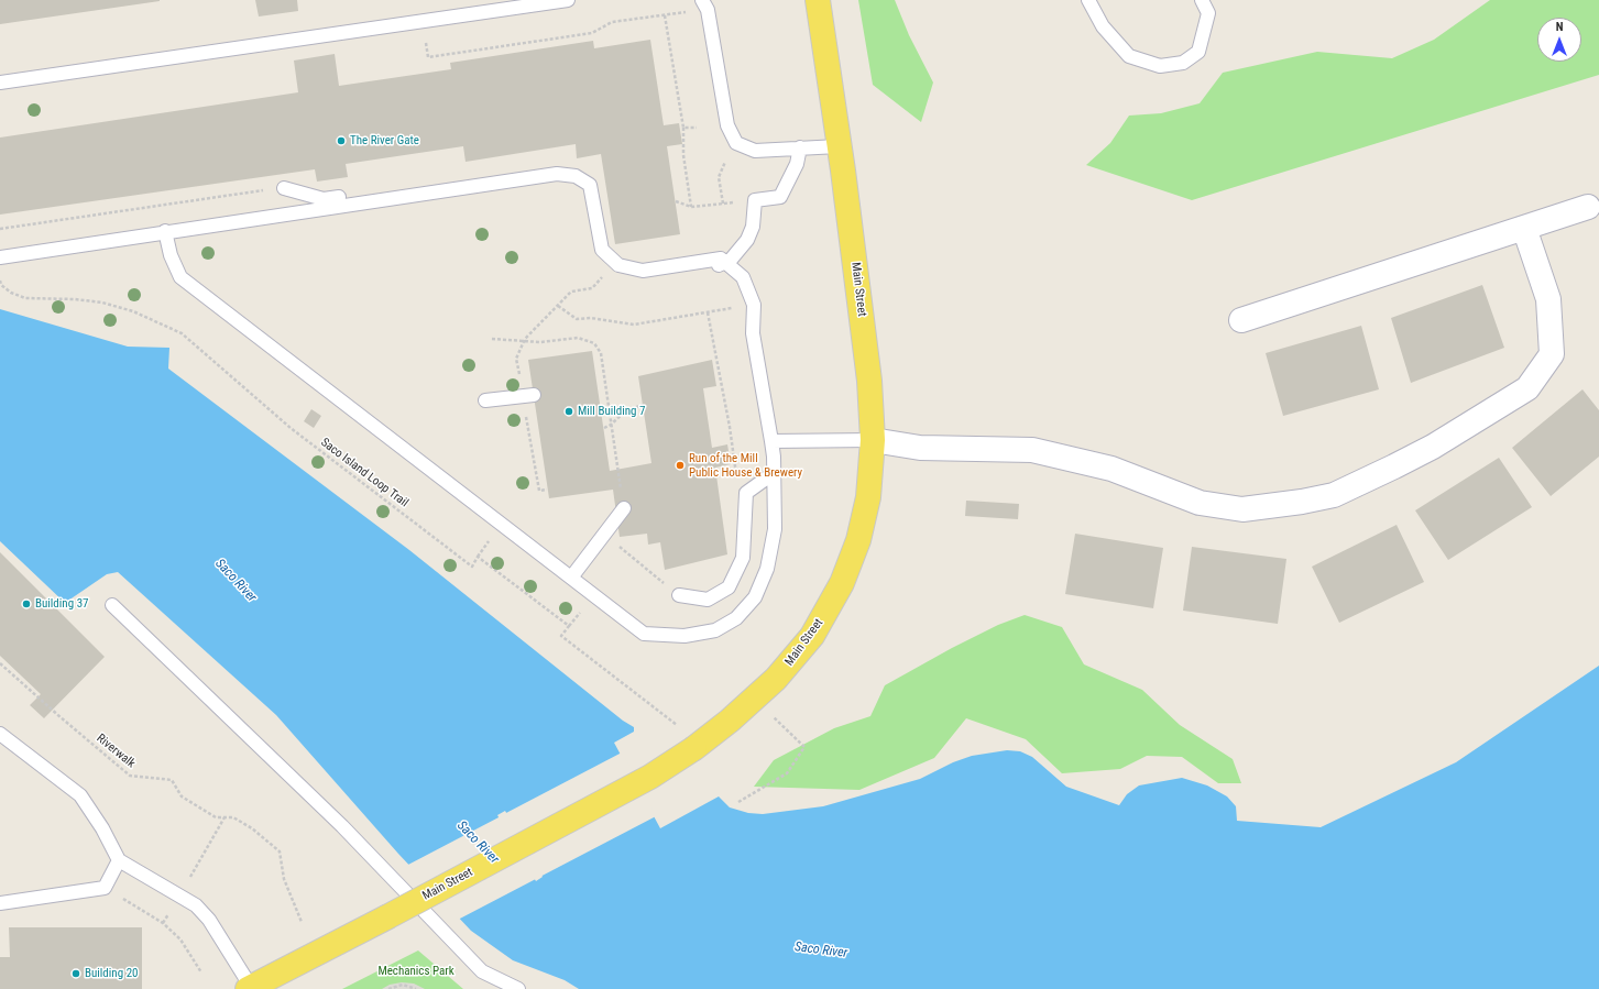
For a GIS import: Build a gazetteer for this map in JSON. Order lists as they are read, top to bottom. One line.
{"streets":{"main road":["Main Street"],"path":["Saco Island Loop Trail","Riverwalk"]},"water":["Saco River"],"parks":["Mechanics Park"],"places":["The River Gate","Mill Building 7","Run of the Mill Public House & Brewery","Building 37","Building 20"],"north":"top"}
